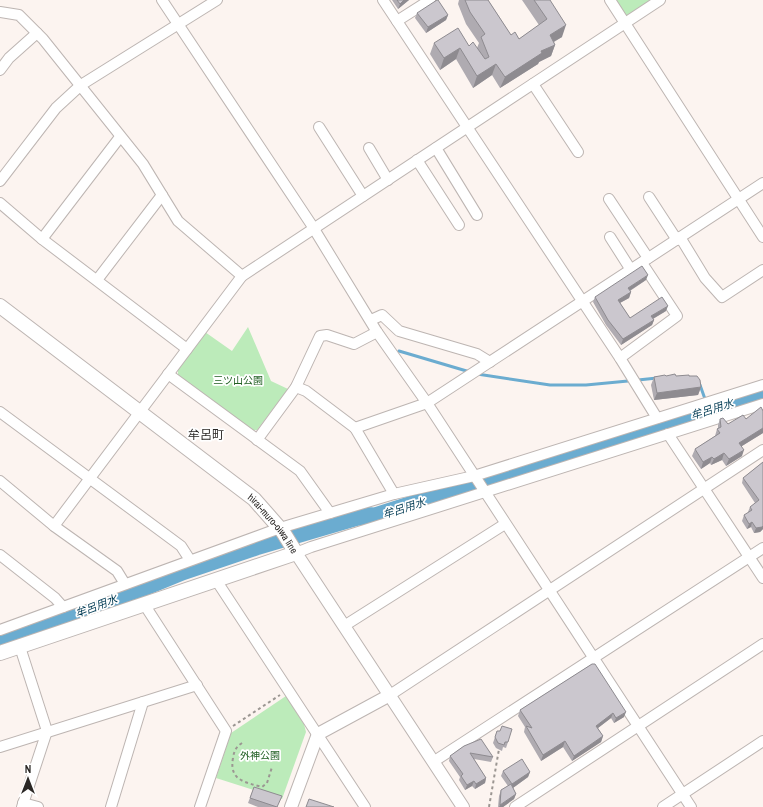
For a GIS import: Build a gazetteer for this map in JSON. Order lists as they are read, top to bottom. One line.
{"streets":{"main road":["hirai-muro-oiwa line"]},"districts":["牟呂町"],"water":["牟呂用水"],"parks":["三ツ山公園","外神公園"],"north":"top"}
